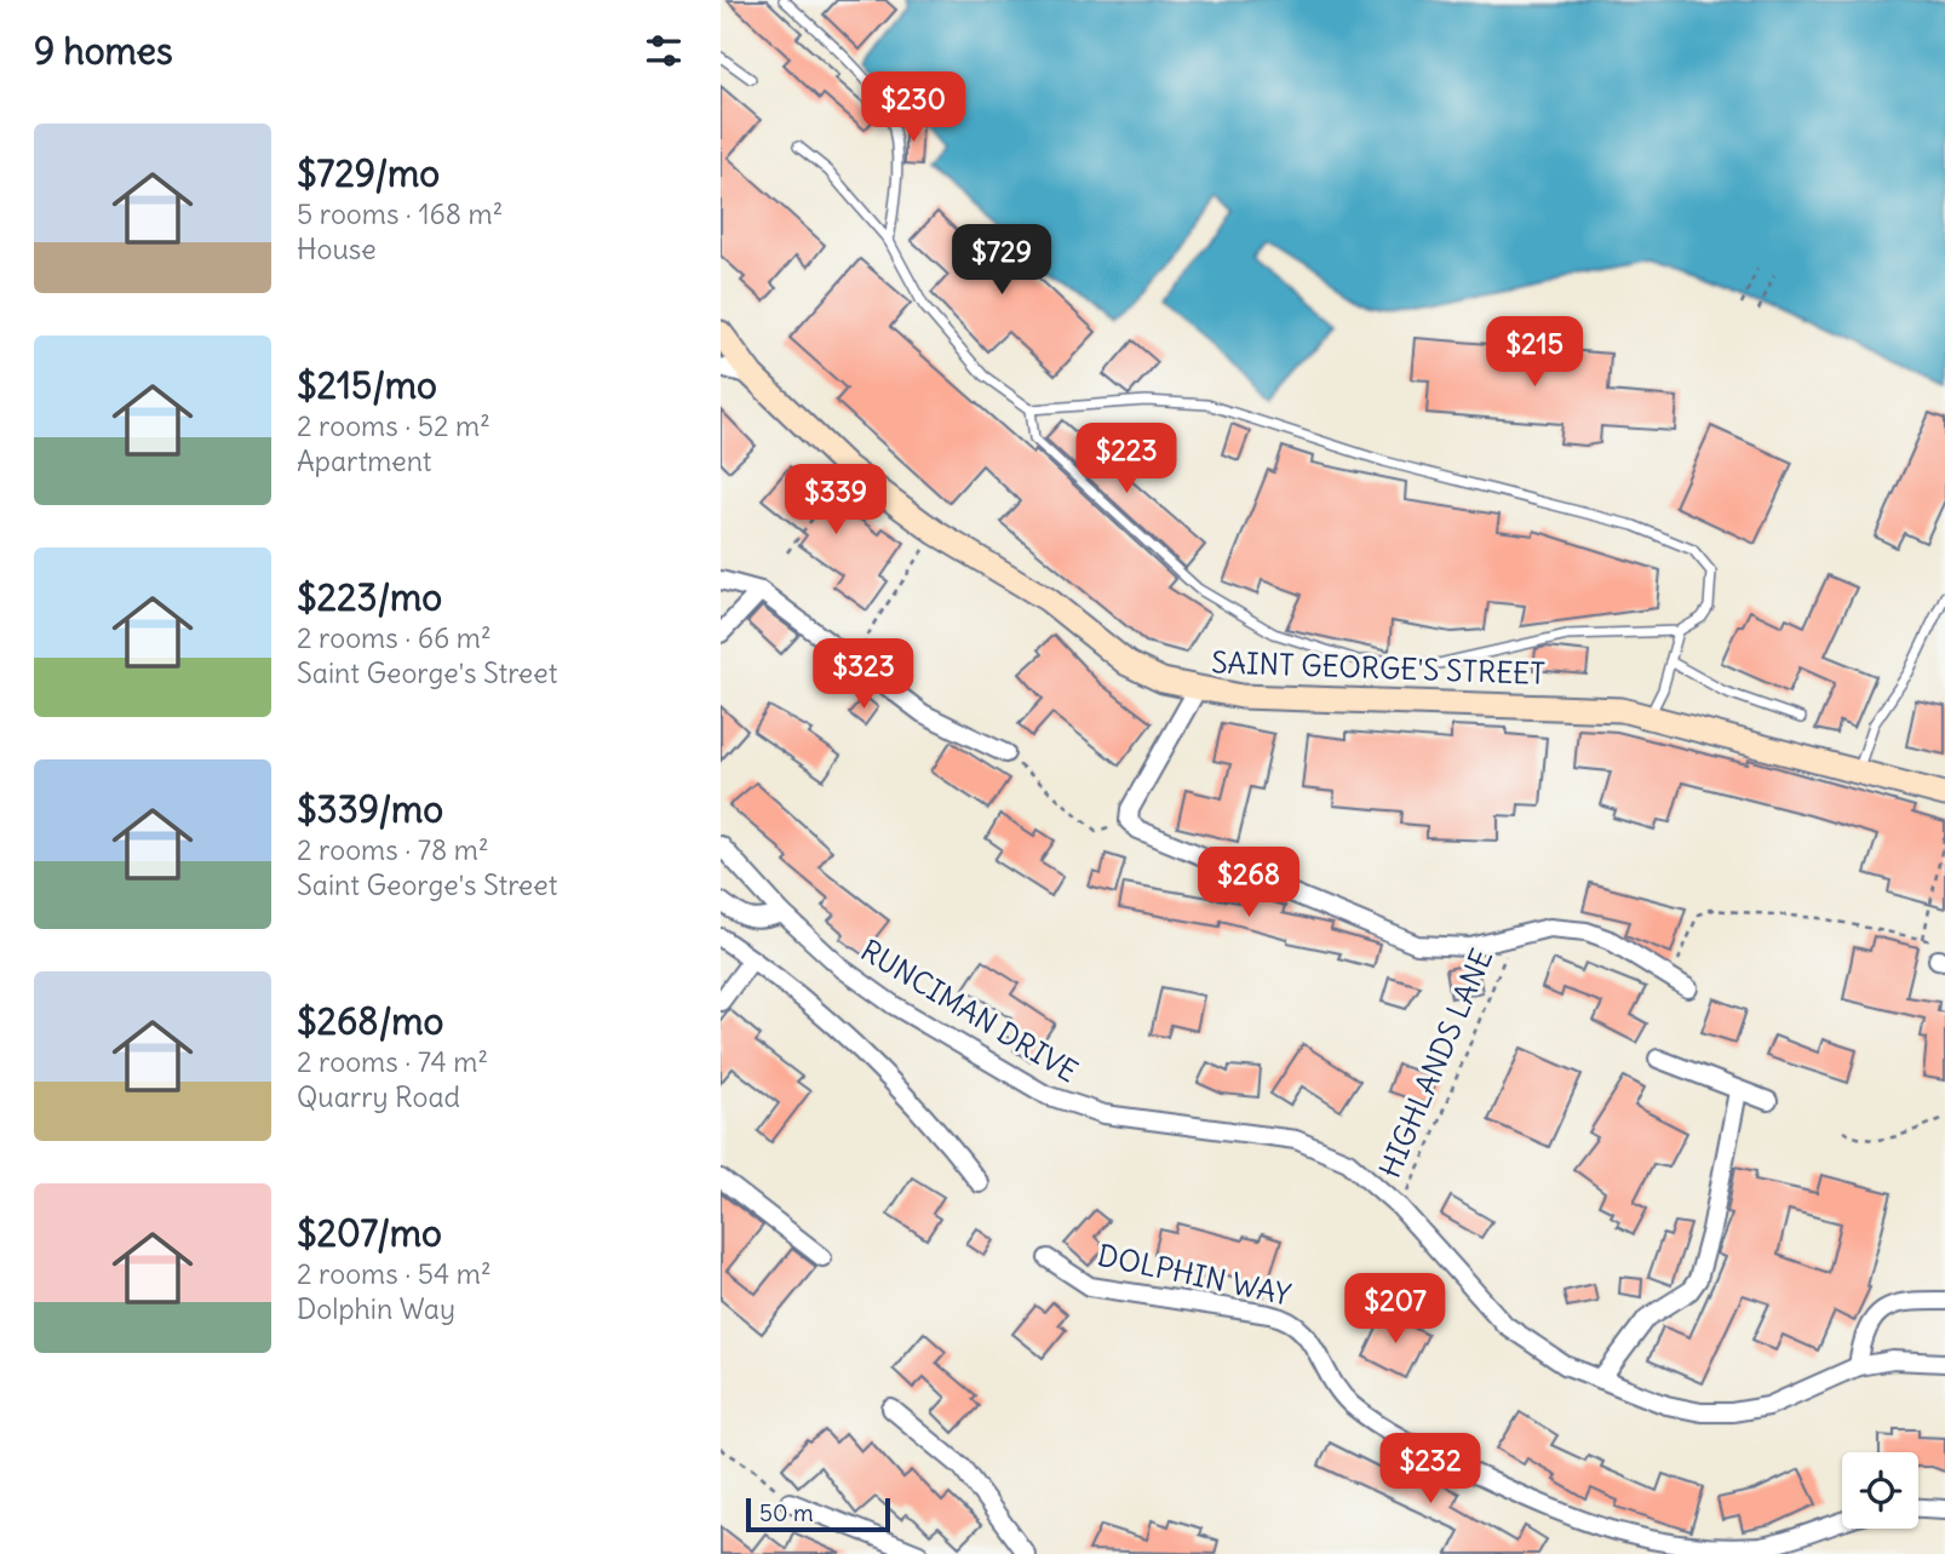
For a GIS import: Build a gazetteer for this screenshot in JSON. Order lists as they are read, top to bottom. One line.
{"streets":{"main road":["SAINT GEORGE'S STREET"],"street":["RUNCIMAN DRIVE","DOLPHIN WAY"],"path":["HIGHLANDS LANE"]},"crossings":[["RUNCIMAN DRIVE","HIGHLANDS LANE"]],"scale_bar":"50 m","page":{"heading":"9 homes","price":["$230","$729","$215","$223","$339","$323","$268","$207","$232"],"list":[{"name":"$729/mo","note":"5 rooms · 168 m² · House"},{"name":"$215/mo","note":"2 rooms · 52 m² · Apartment"},{"name":"$223/mo","note":"2 rooms · 66 m² · Saint George's Street"},{"name":"$339/mo","note":"2 rooms · 78 m² · Saint George's Street"},{"name":"$268/mo","note":"2 rooms · 74 m² · Quarry Road"},{"name":"$207/mo","note":"2 rooms · 54 m² · Dolphin Way"}],"scale":"50 m"}}
